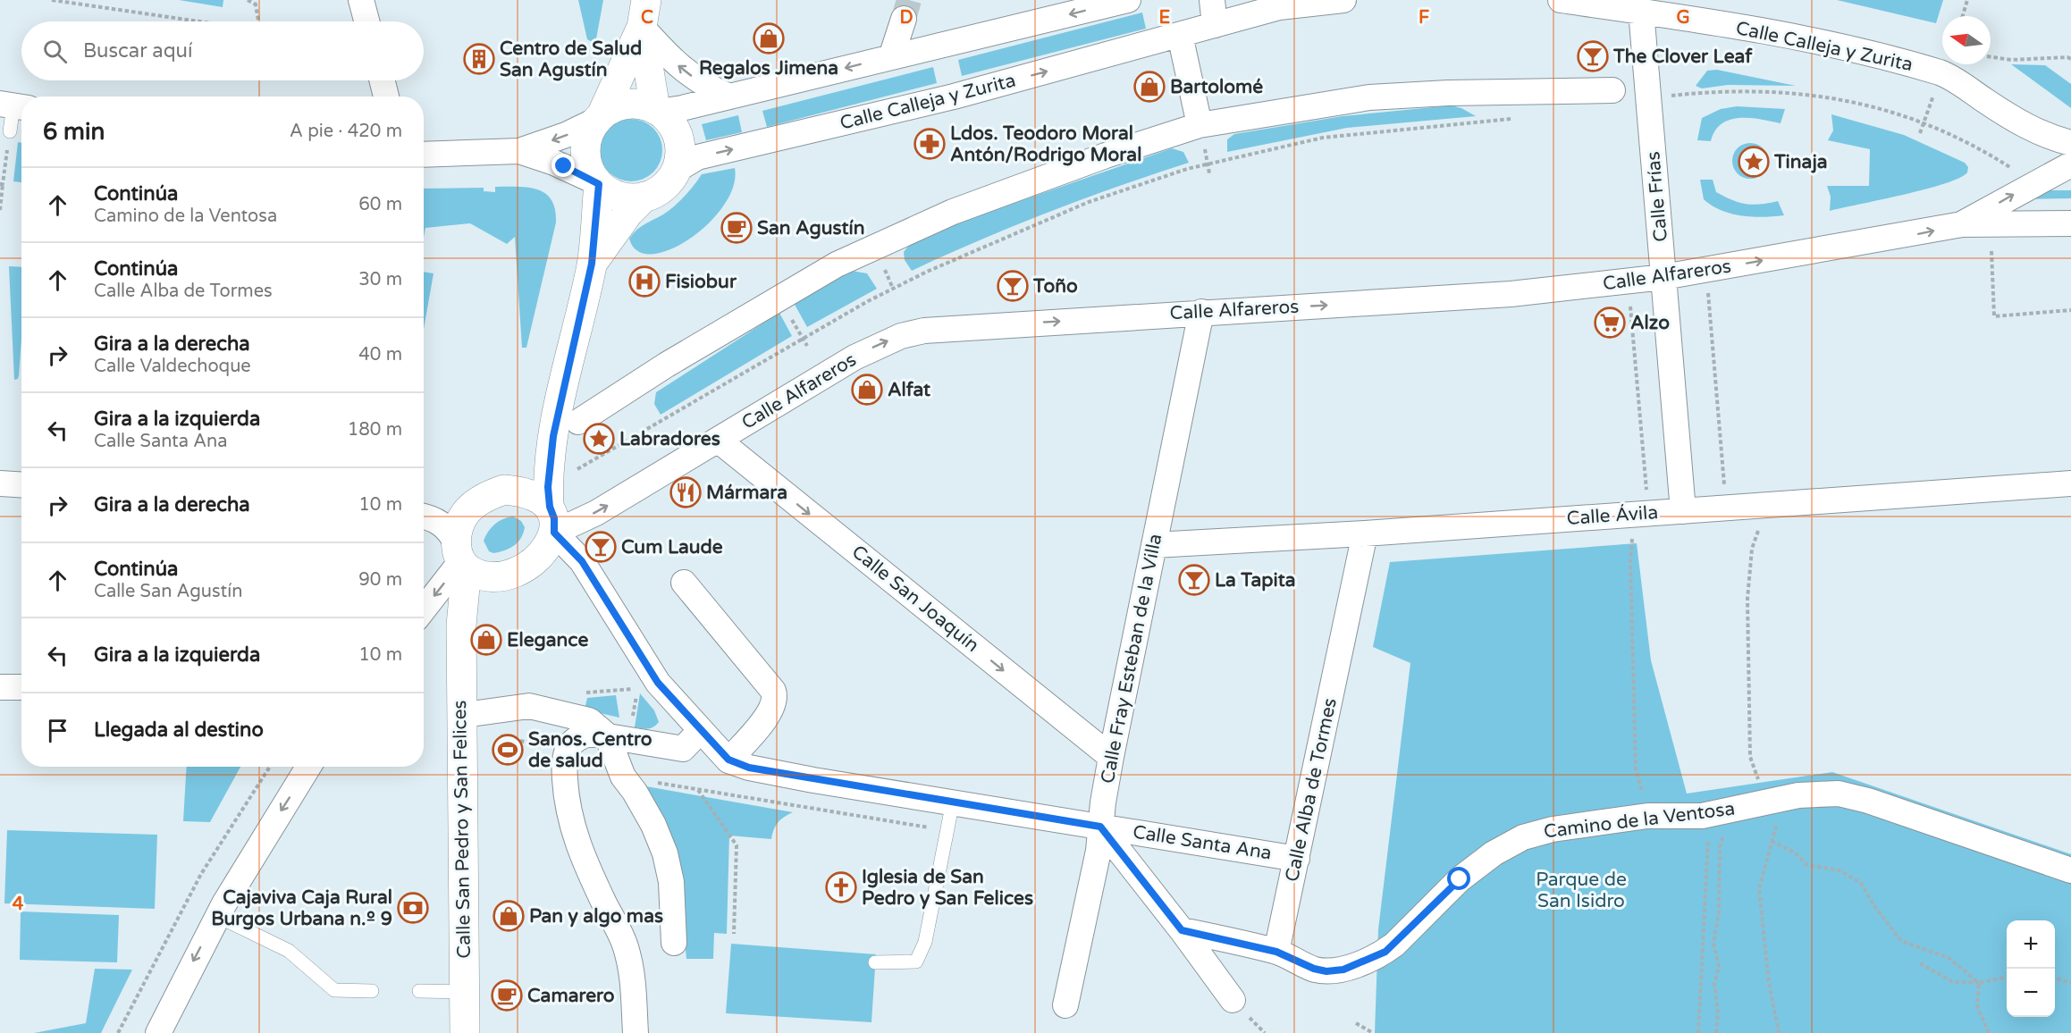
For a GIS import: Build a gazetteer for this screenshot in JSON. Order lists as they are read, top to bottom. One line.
{"streets":{"street":["Calle Calleja y Zurita","Calle Frías","Calle Alfareros","Calle Ávila","Calle San Joaquín","Calle Fray Esteban de la Villa","Calle Alba de Tormes","Camino de la Ventosa","Calle San Pedro y San Felices","Calle Santa Ana"]},"crossings":[["Calle Calleja y Zurita","Calle Frías"],["Calle Frías","Calle Alfareros"],["Calle Frías","Calle Ávila"],["Calle Alfareros","Calle San Joaquín"],["Calle Alfareros","Calle Fray Esteban de la Villa"],["Calle Alfareros","Calle San Pedro y San Felices"],["Calle Alfareros","Calle Santa Ana"],["Calle Ávila","Calle Fray Esteban de la Villa"],["Calle Ávila","Calle Alba de Tormes"],["Calle San Joaquín","Calle Fray Esteban de la Villa"],["Calle Fray Esteban de la Villa","Calle Santa Ana"],["Calle Alba de Tormes","Camino de la Ventosa"],["Calle Alba de Tormes","Calle Santa Ana"],["Calle San Pedro y San Felices","Calle Santa Ana"]],"one_way":["Calle San Joaquín"],"parks":["Parque de San Isidro"],"places":{"shop":["Regalos Jimena","Bartolomé","Alfat","Elegance","Pan y algo mas"],"bar":["The Clover Leaf","Toño","Cum Laude","La Tapita"],"building":["Centro de Salud San Agustín"],"pharmacy":["Ldos. Teodoro Moral Antón/Rodrigo Moral"],"place":["Tinaja","Labradores"],"cafe":["San Agustín","Camarero"],"hospital":["Fisiobur"],"supermarket":["Alzo"],"restaurant":["Mármara"],"sports":["Sanos. Centro de salud"],"church":["Iglesia de San Pedro y San Felices"],"bank":["Cajaviva Caja Rural Burgos Urbana n.º 9"]},"north":"left","page":{"search":"Buscar aquí","heading":["6 min","A pie · 420 m"],"list":[["Continúa","Camino de la Ventosa","60 m"],["Continúa","Calle Alba de Tormes","30 m"],["Gira a la derecha","Calle Valdechoque","40 m"],["Gira a la izquierda","Calle Santa Ana","180 m"],["Gira a la derecha","10 m"],["Continúa","Calle San Agustín","90 m"],["Gira a la izquierda","10 m"],"Llegada al destino"],"map_buttons":["+","−"]},"grid":{"columns":["C","D","E","F","G"],"rows":["4"]}}
